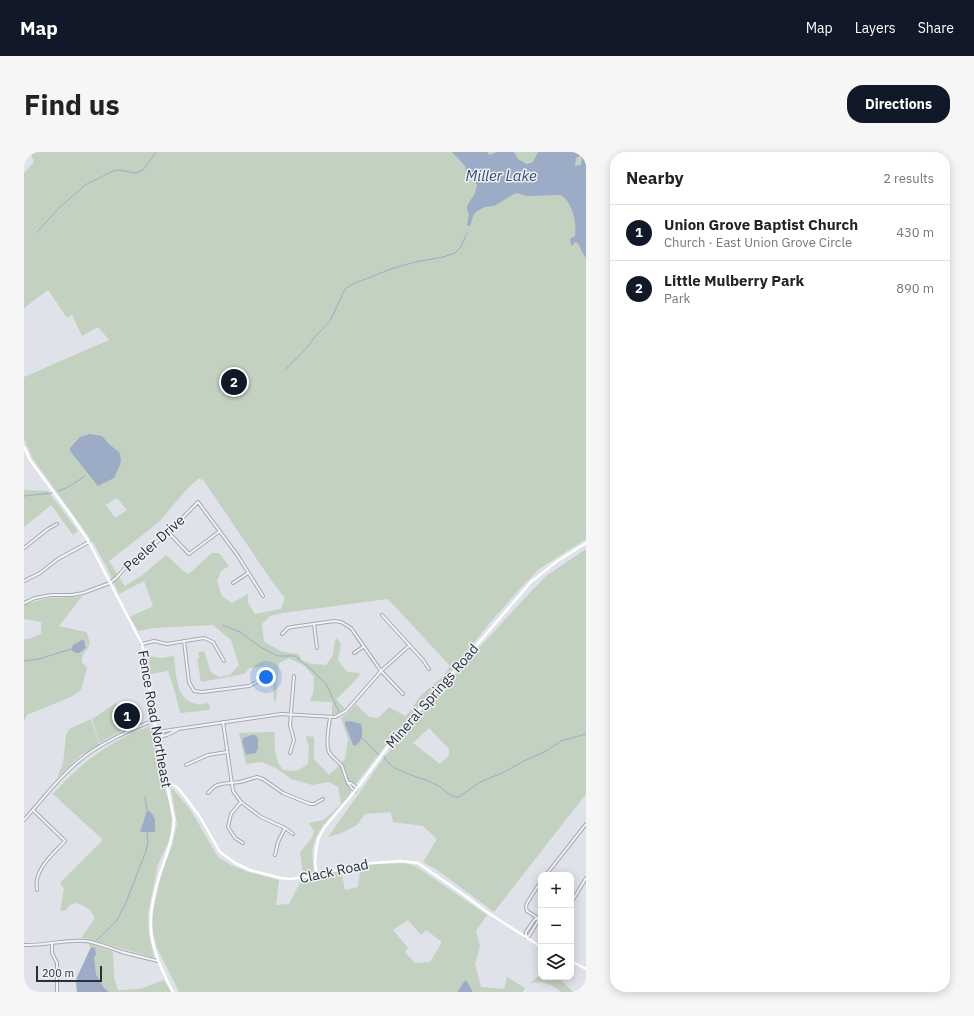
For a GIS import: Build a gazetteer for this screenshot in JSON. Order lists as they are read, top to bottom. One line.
{"streets":{"street":["Peeler Drive","Mineral Springs Road","Fence Road Northeast","Clack Road"]},"crossings":[["Peeler Drive","Fence Road Northeast"],["Mineral Springs Road","Clack Road"],["Fence Road Northeast","Clack Road"]],"water":["Miller Lake"],"scale_bar":"200 m","page":{"header":"Map","nav":["Map","Layers","Share"],"buttons":"Directions","title":"Find us","heading":["Nearby","2 results"],"list":[{"mark":"1","name":"Union Grove Baptist Church","note":"Church · East Union Grove Circle","value":"430 m"},{"mark":"2","name":"Little Mulberry Park","note":"Park","value":"890 m"}],"pins":["2","1"],"map_buttons":["+","−"],"scale":"200 m"}}
